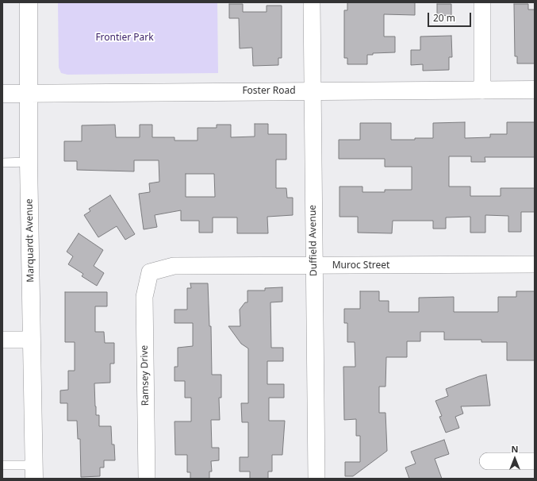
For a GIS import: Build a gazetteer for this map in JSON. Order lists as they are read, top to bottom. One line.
{"streets":{"street":["Foster Road","Marquardt Avenue","Duffield Avenue","Muroc Street","Ramsey Drive"]},"crossings":[["Foster Road","Marquardt Avenue"],["Foster Road","Duffield Avenue"],["Duffield Avenue","Muroc Street"],["Muroc Street","Ramsey Drive"]],"parks":["Frontier Park"],"scale_bar":"20 m","north":"top"}
